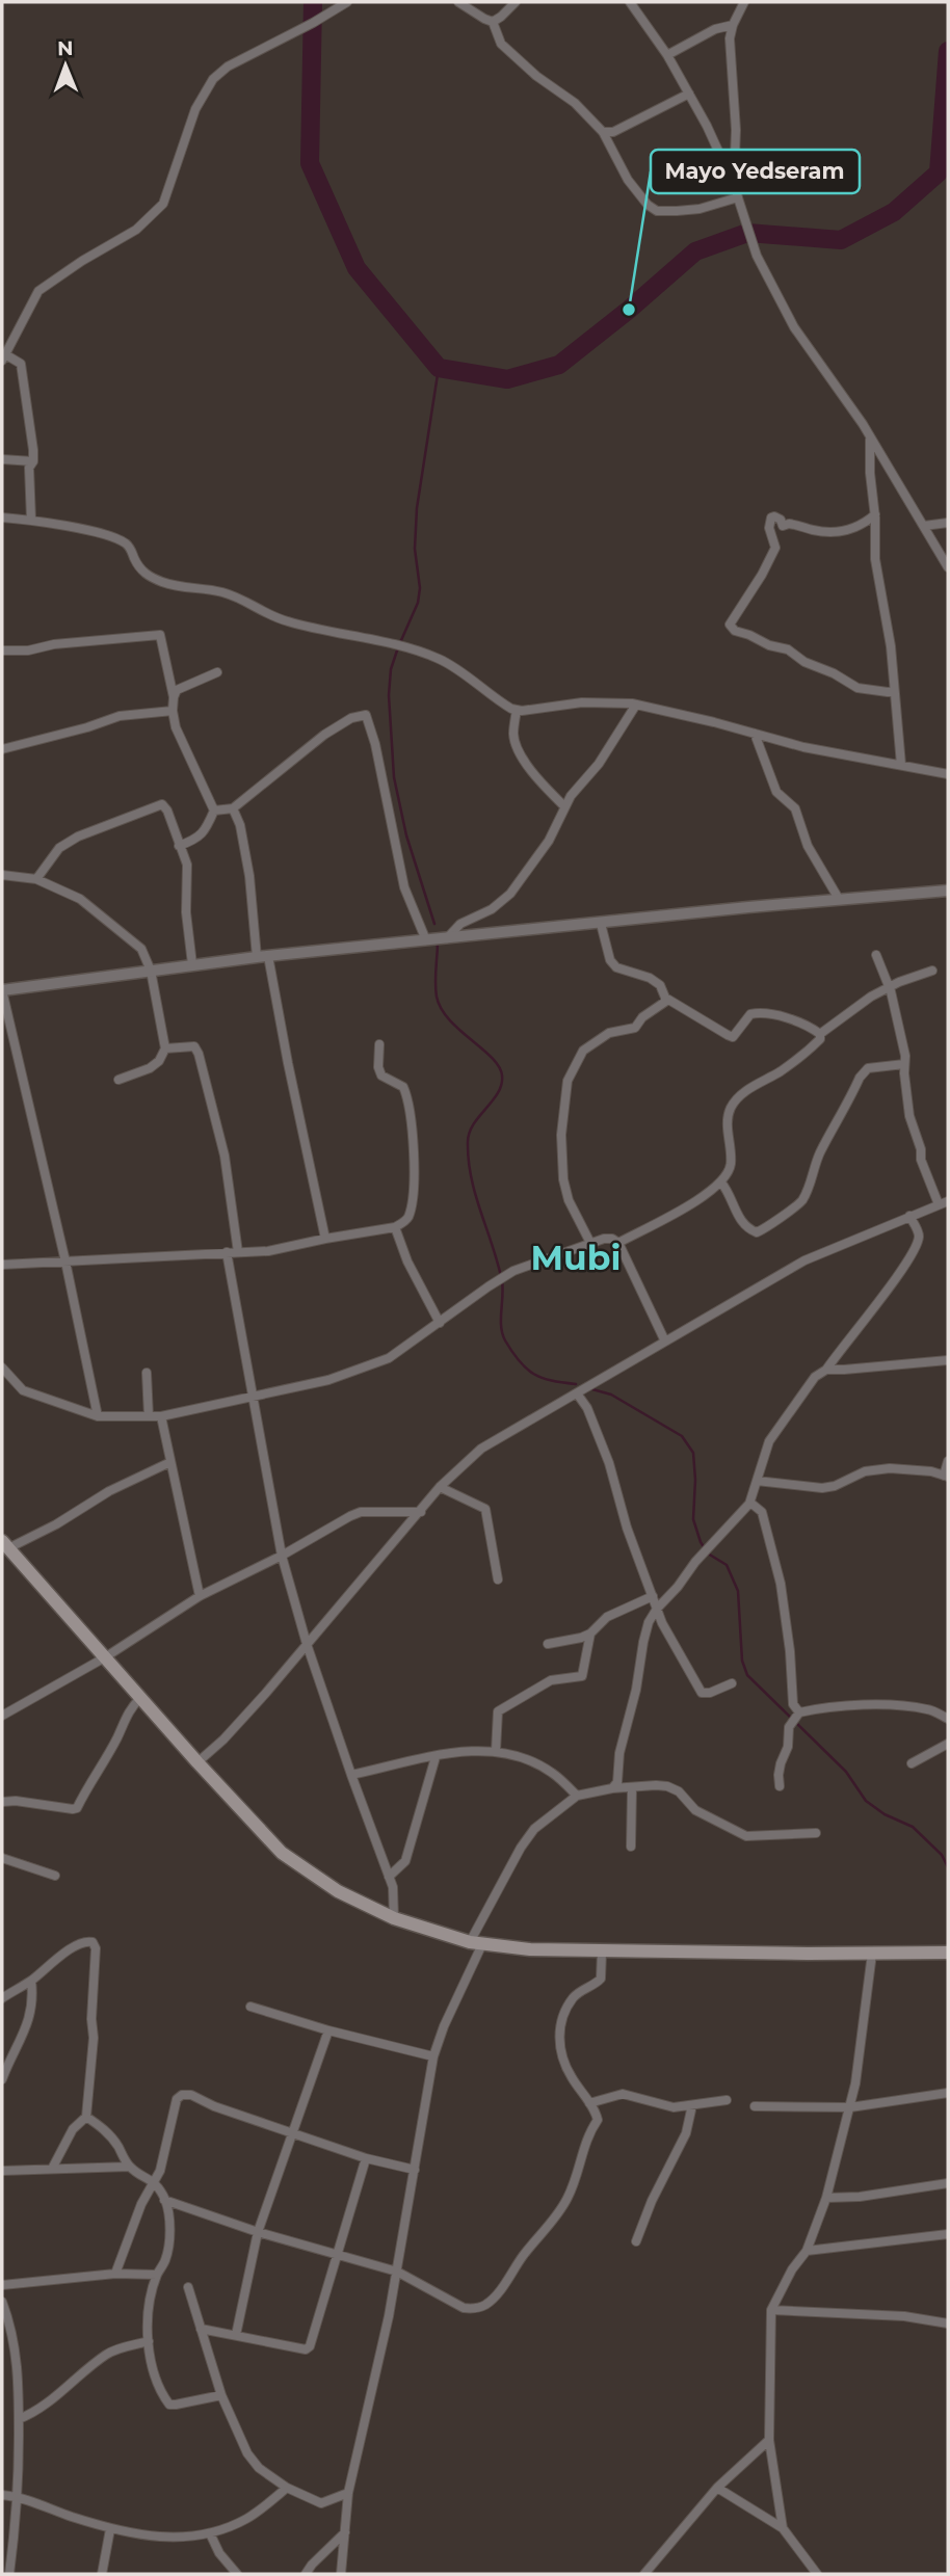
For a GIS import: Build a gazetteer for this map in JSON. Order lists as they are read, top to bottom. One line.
{"districts":["Mubi"],"places":["Mayo Yedseram"],"north":"top"}
